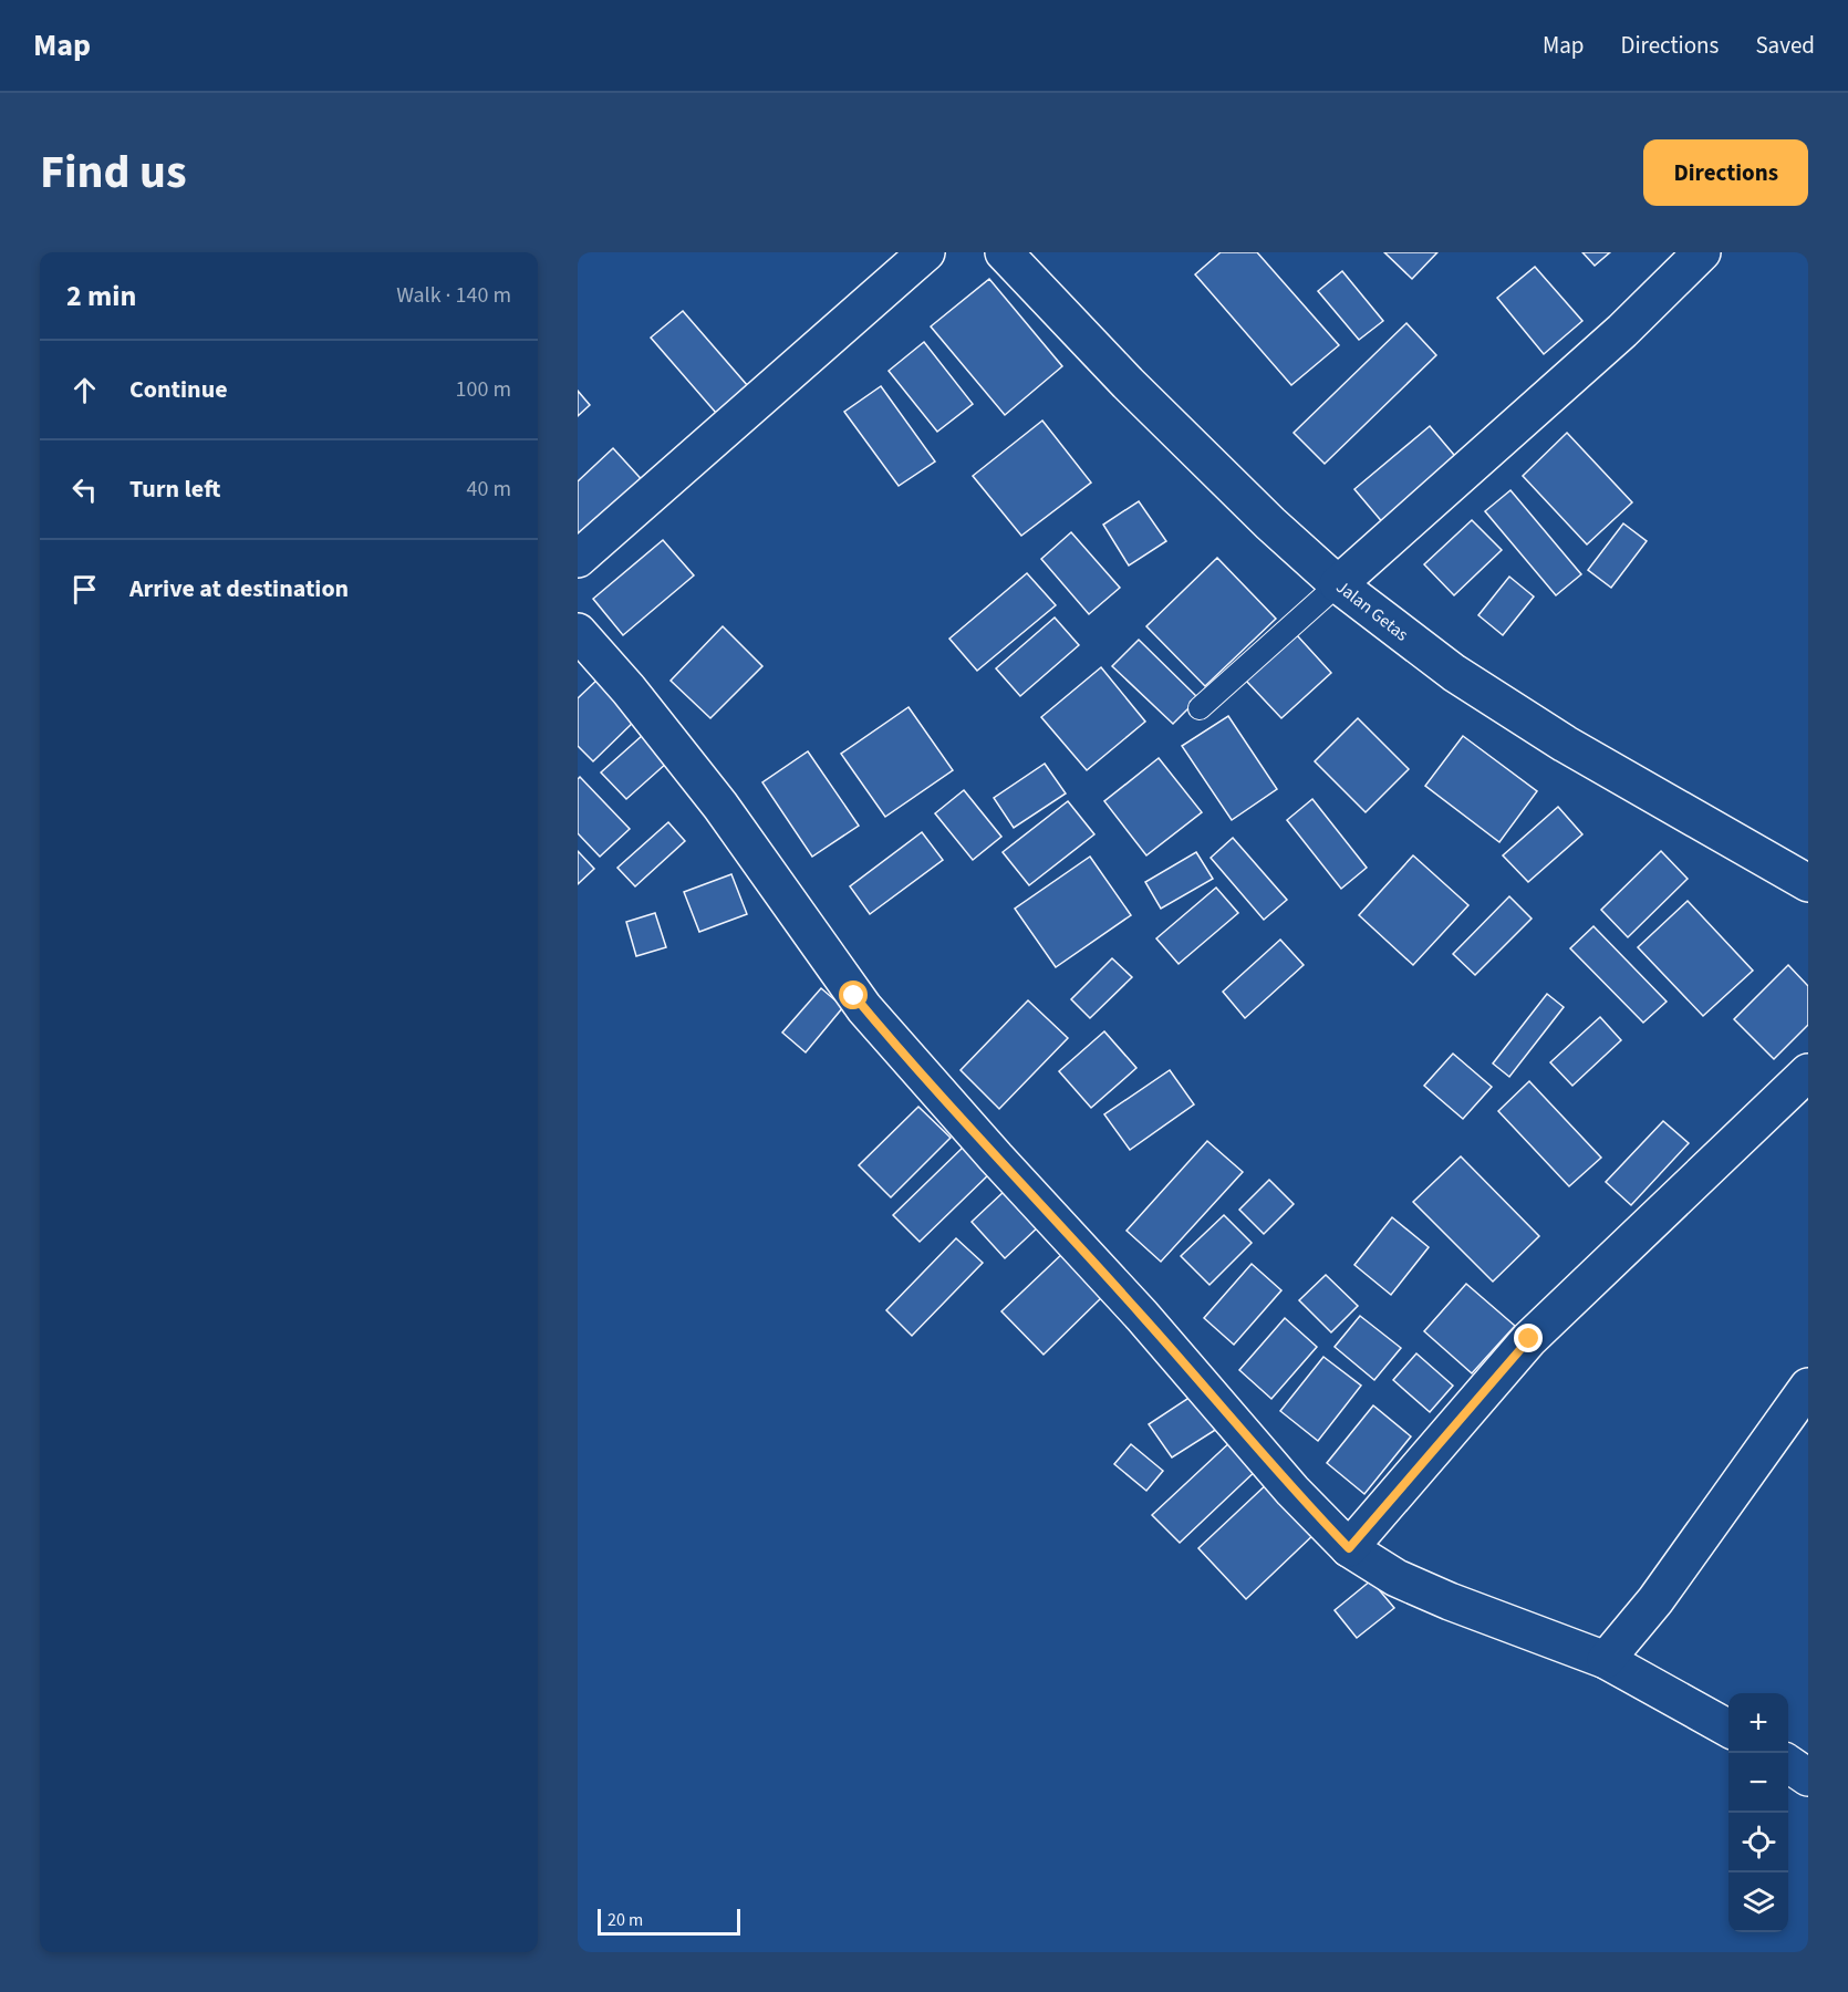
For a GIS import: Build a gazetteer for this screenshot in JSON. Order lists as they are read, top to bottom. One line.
{"streets":{"street":["Jalan Getas"]},"scale_bar":"20 m","page":{"header":"Map","nav":["Map","Directions","Saved"],"title":"Find us","buttons":"Directions","heading":["2 min","Walk · 140 m"],"list":[["Continue","100 m"],["Turn left","40 m"],"Arrive at destination"],"map_buttons":["+","−"],"scale":"20 m"}}
